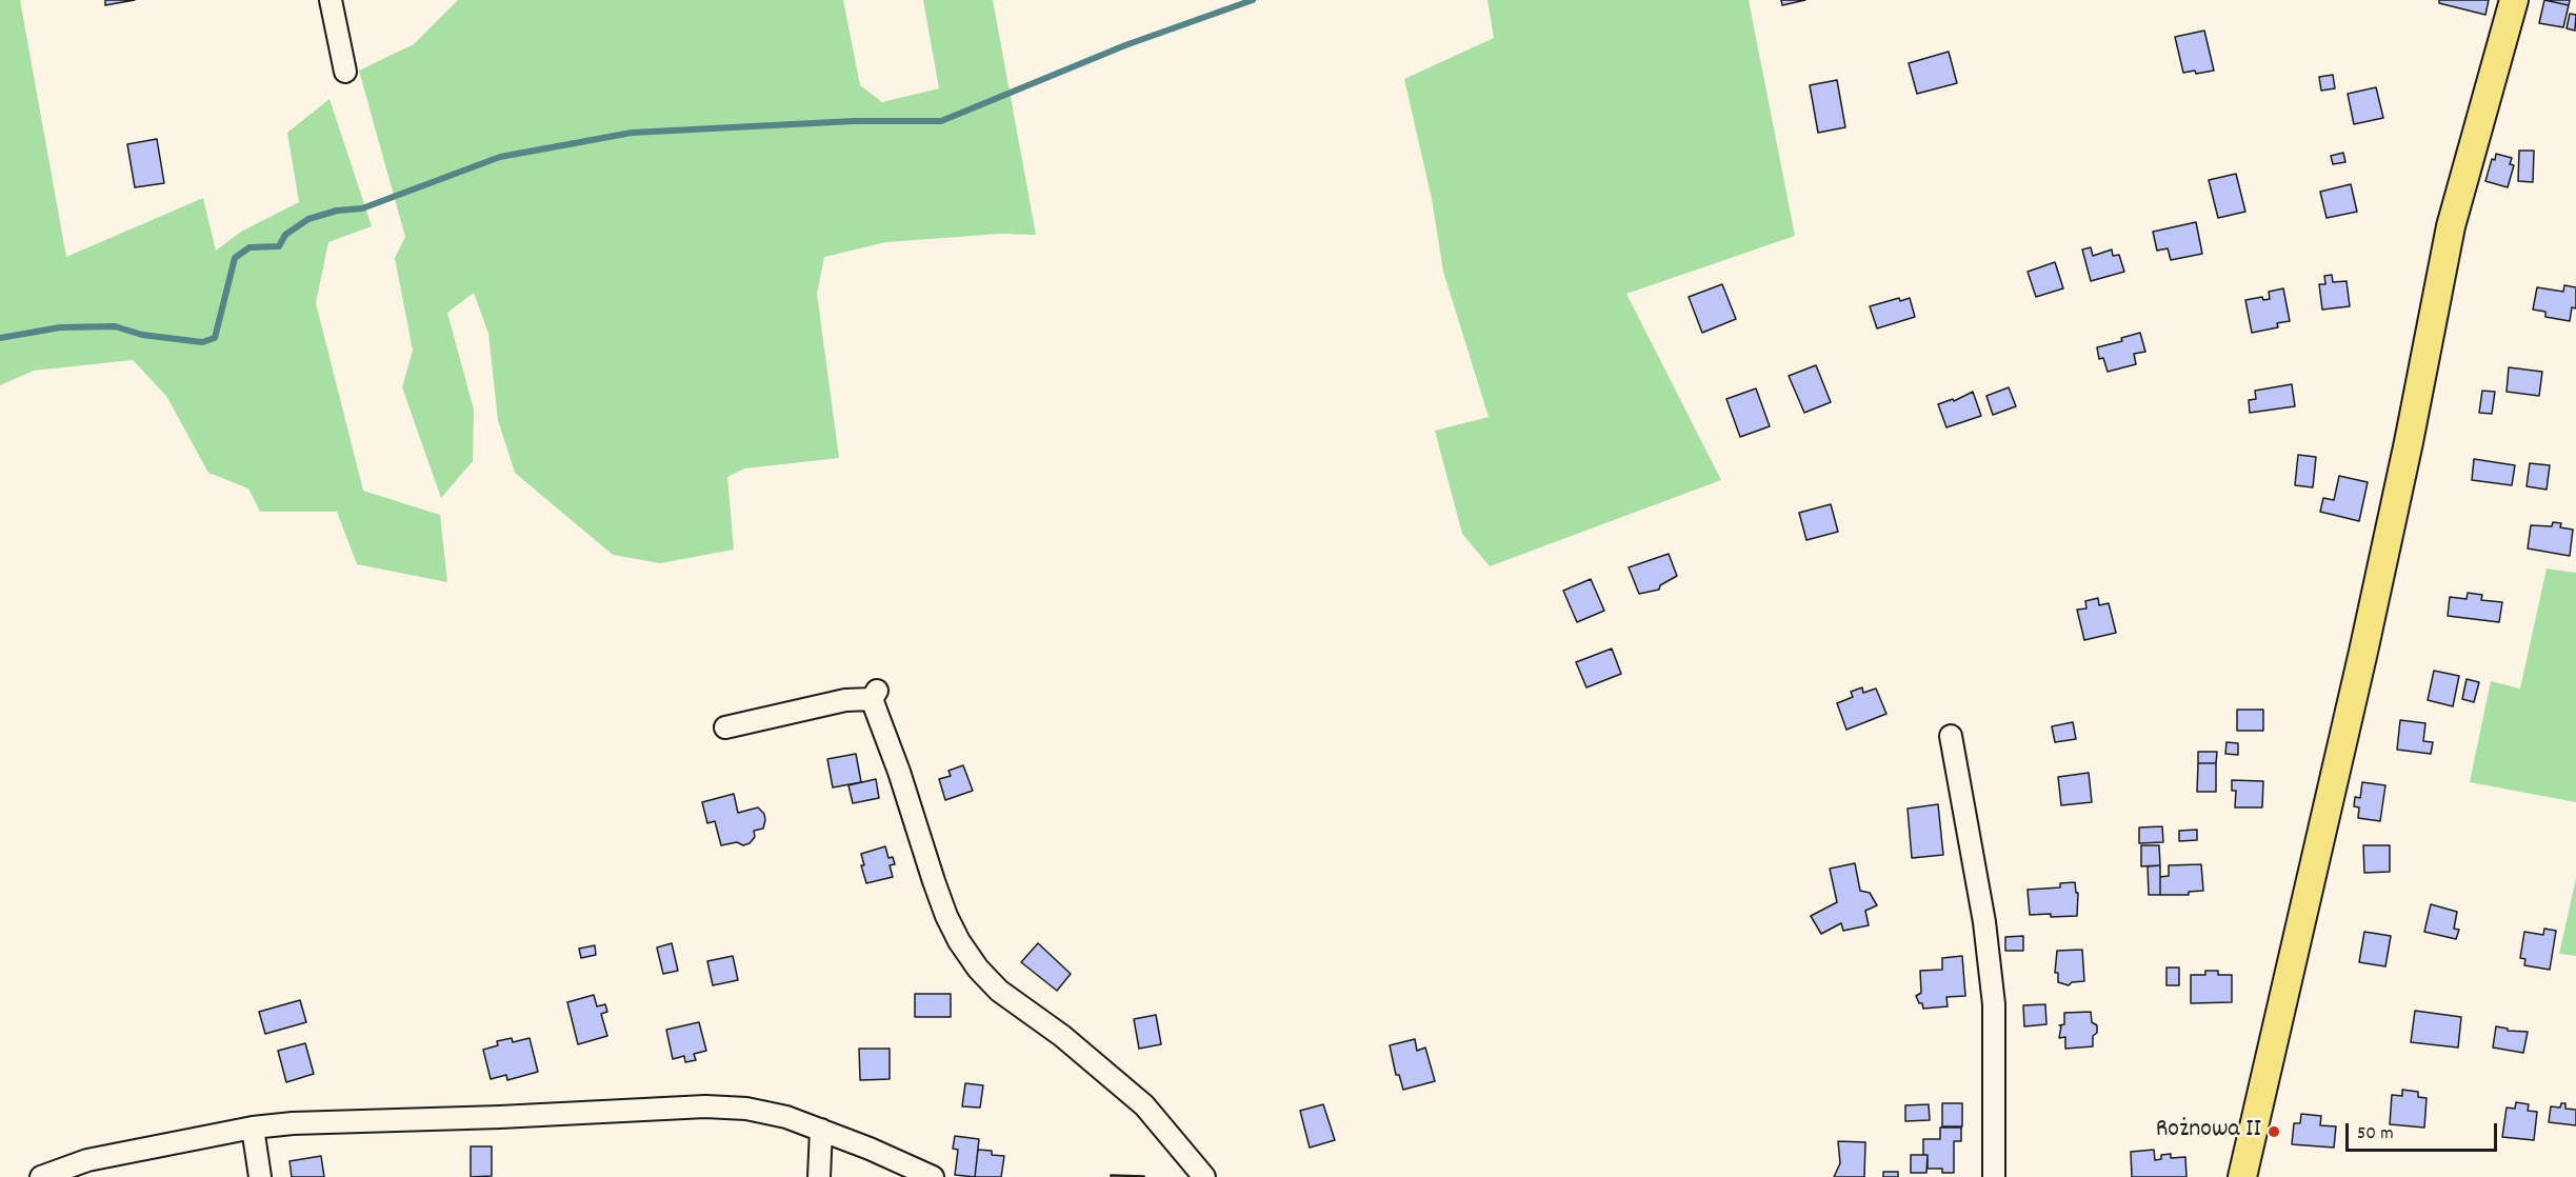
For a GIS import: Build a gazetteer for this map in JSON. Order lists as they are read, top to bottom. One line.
{"places":["Rożnowa II"],"scale_bar":"50 m"}
